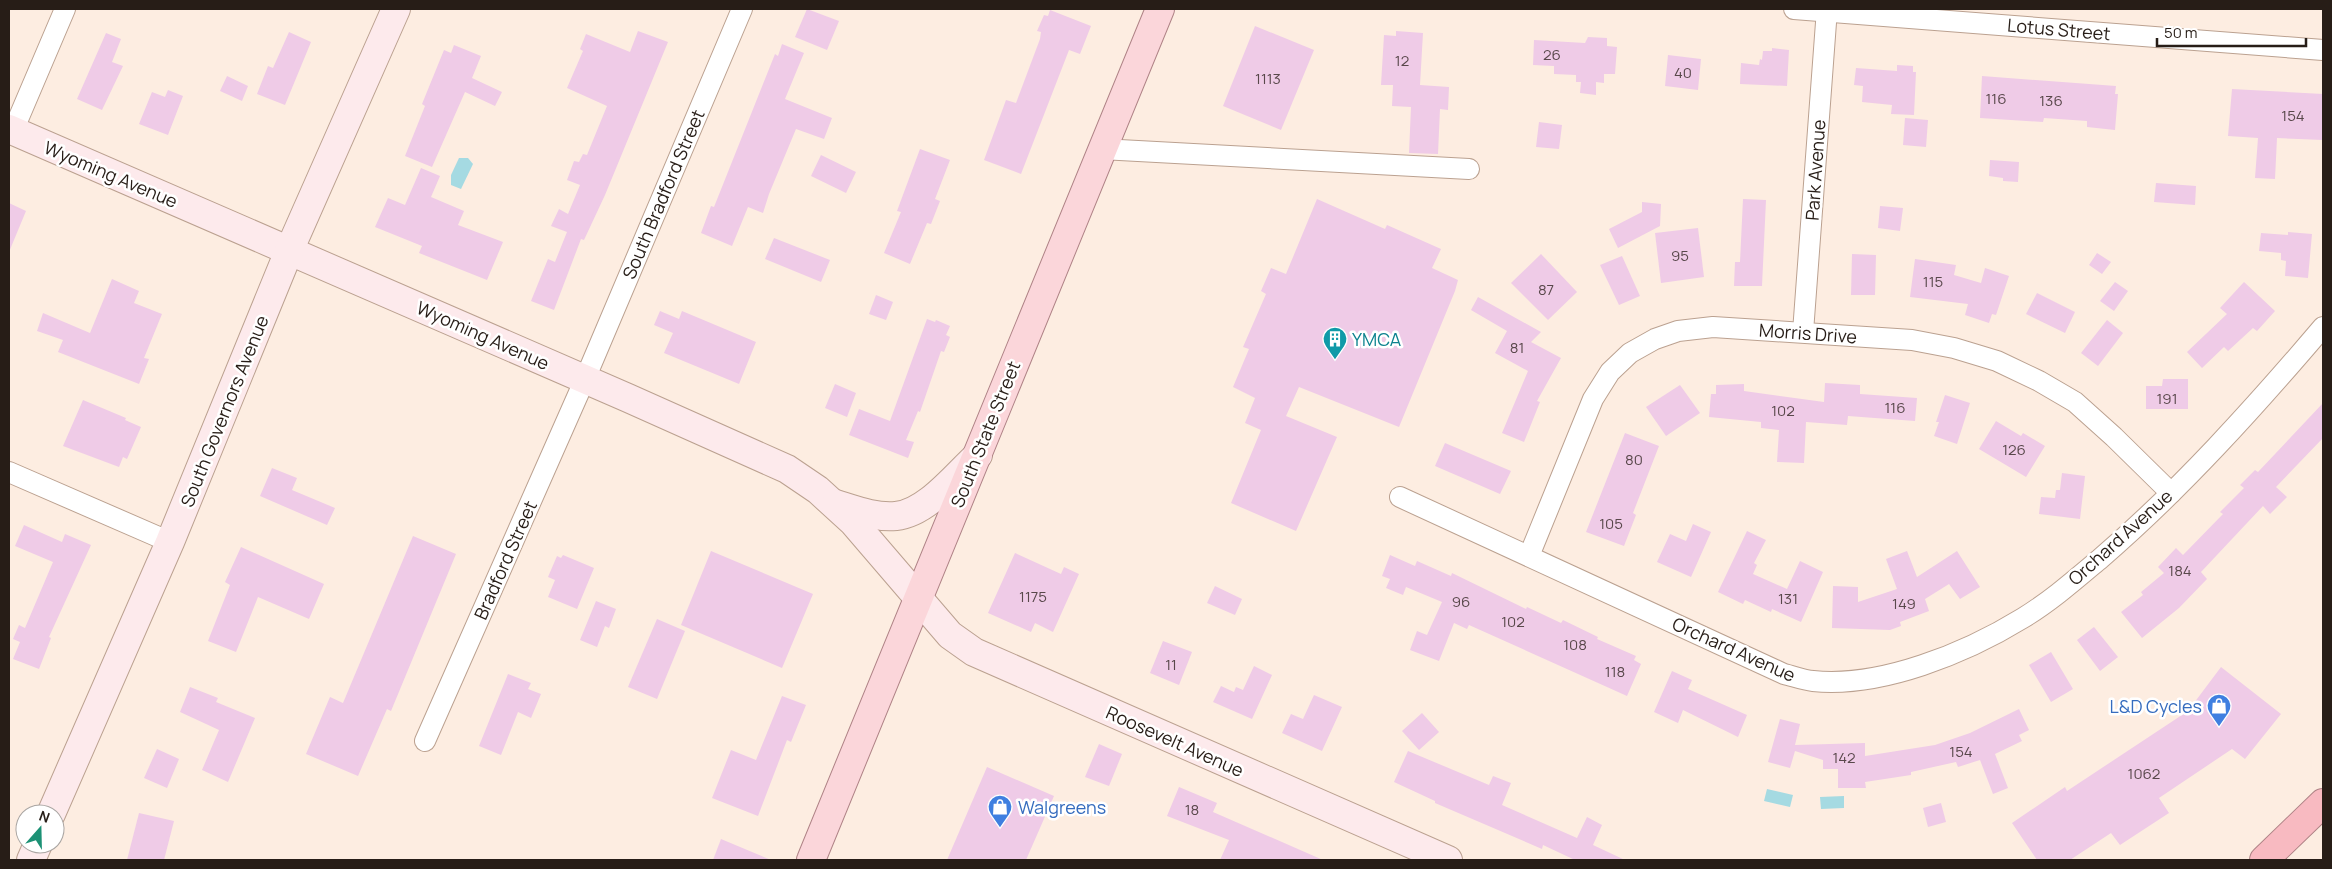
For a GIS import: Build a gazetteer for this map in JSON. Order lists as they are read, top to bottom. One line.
{"streets":{"main road":["South State Street"],"street":["Lotus Street","Park Avenue","Wyoming Avenue","South Bradford Street","Morris Drive","South Governors Avenue","Orchard Avenue","Bradford Street","Roosevelt Avenue"]},"crossings":[["Lotus Street","Park Avenue"],["Park Avenue","Morris Drive"],["Wyoming Avenue","South Bradford Street"],["Wyoming Avenue","South Governors Avenue"],["Wyoming Avenue","South State Street"],["Wyoming Avenue","Bradford Street"],["Wyoming Avenue","Roosevelt Avenue"],["South Bradford Street","Bradford Street"],["Morris Drive","Orchard Avenue"],["South State Street","Roosevelt Avenue"]],"places":{"building":["YMCA"],"shop":["L&D Cycles","Walgreens"]},"house_numbers":["26","12","40","1113","116","136","154","95","115","87","81","191","116","102","126","80","105","184","1175","131","96","149","102","108","11","118","154","142","1062","18"],"scale_bar":"50 m","north":"top"}
